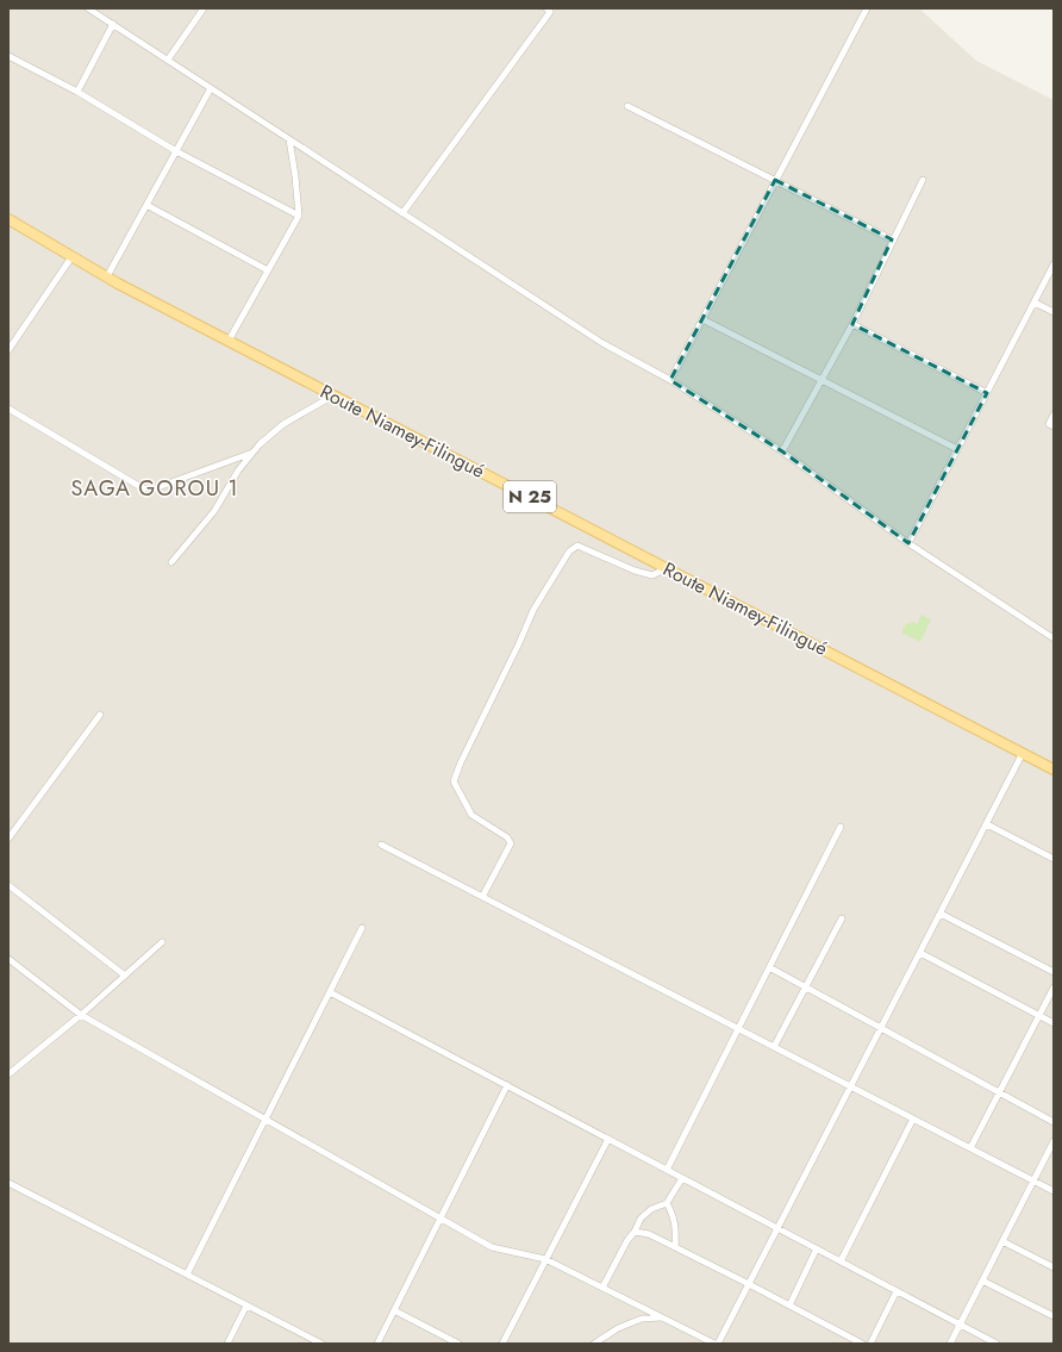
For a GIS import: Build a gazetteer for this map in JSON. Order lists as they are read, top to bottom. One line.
{"streets":{"main road":["Route Niamey-Filingué","N 25"]},"districts":["SAGA GOROU 1"]}
